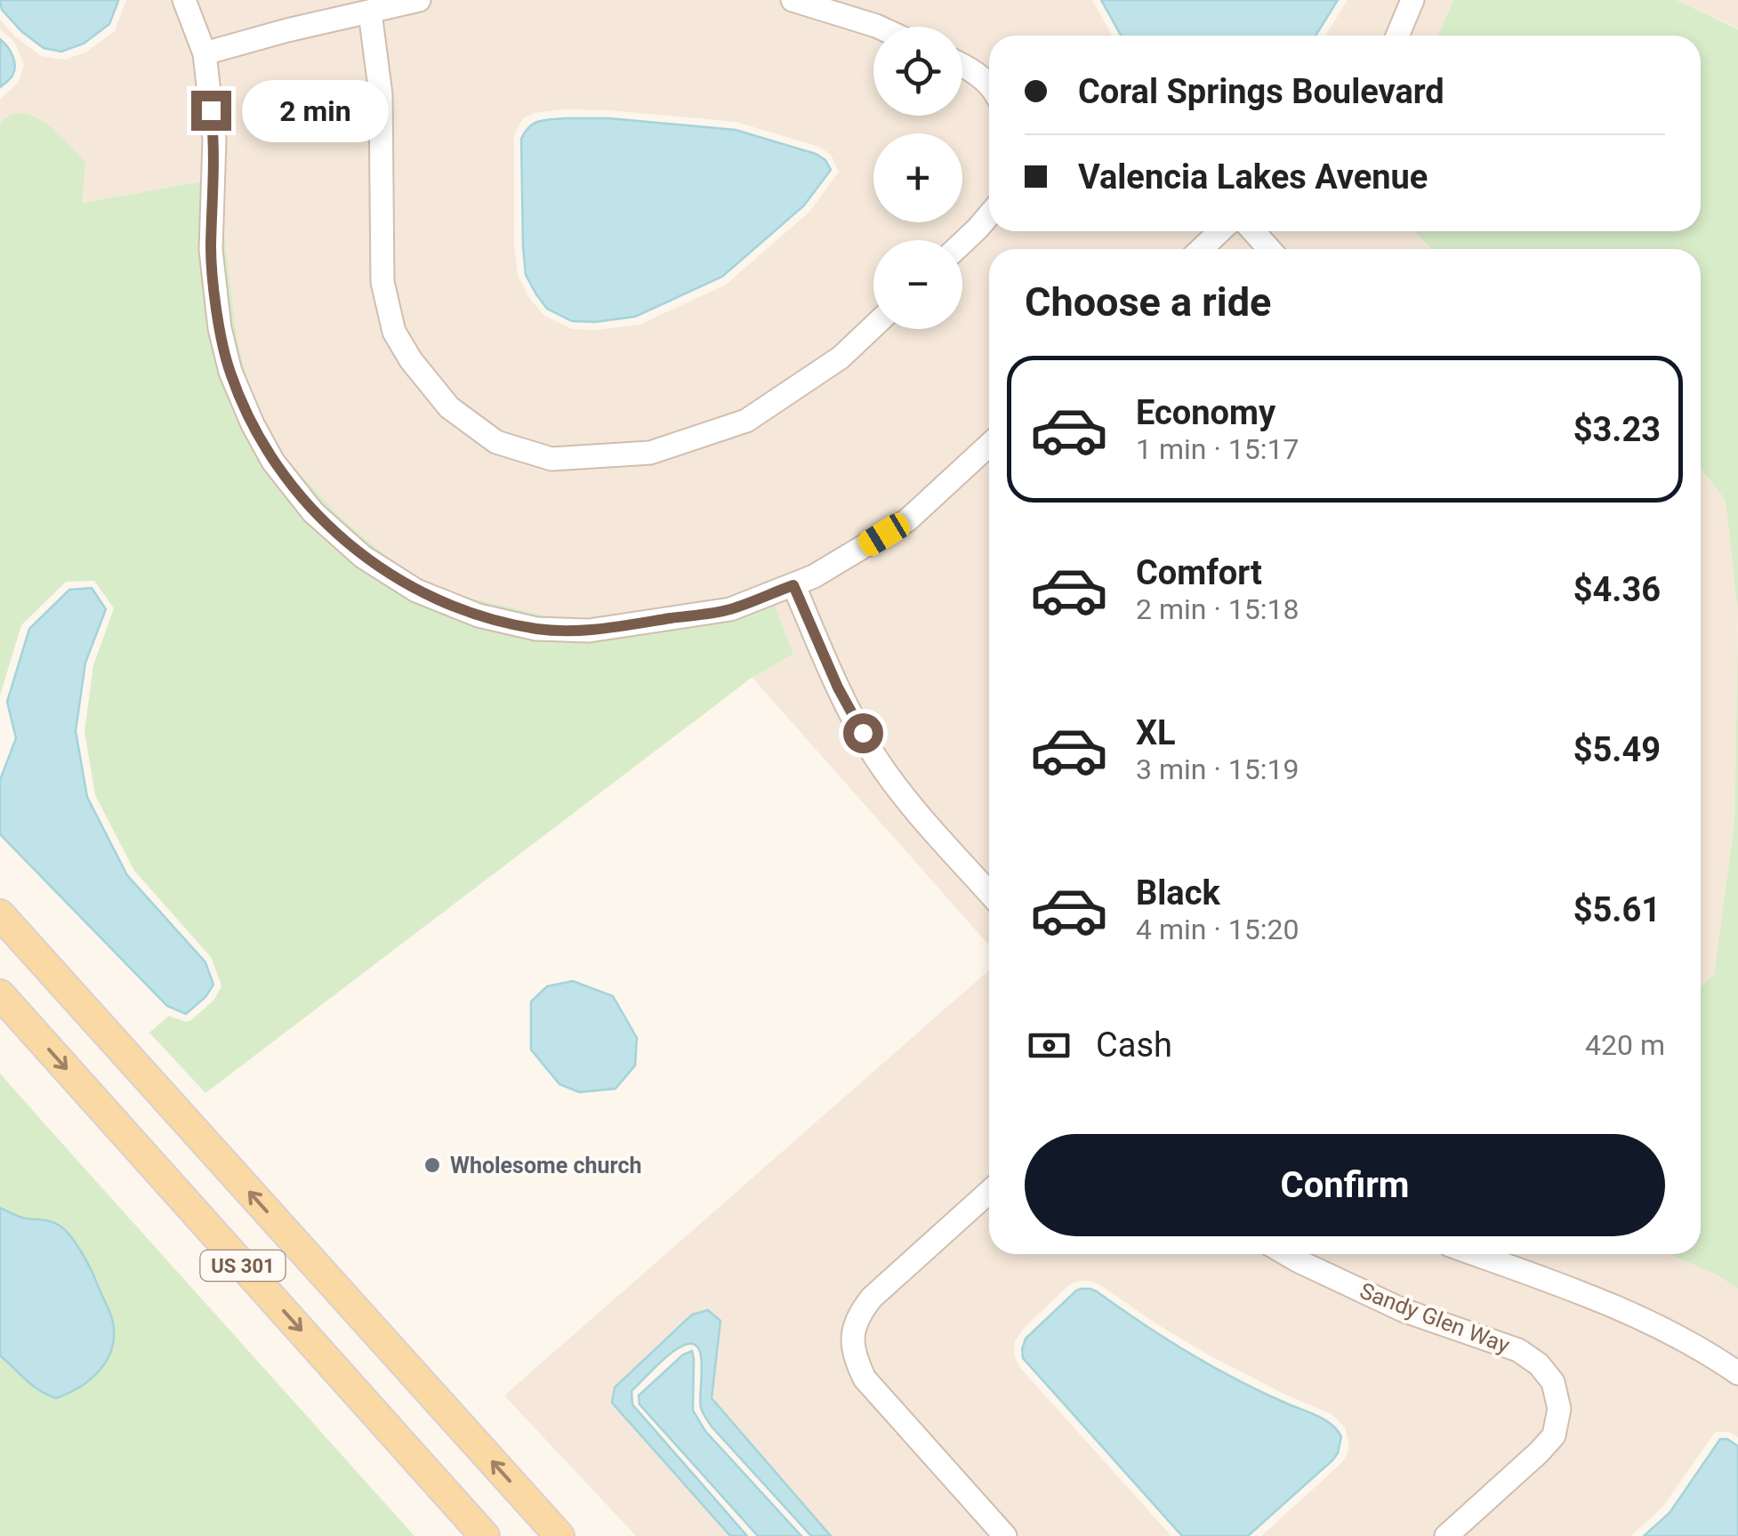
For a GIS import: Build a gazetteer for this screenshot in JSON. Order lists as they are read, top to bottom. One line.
{"streets":{"main road":["US 301"],"street":["Sandy Glen Way"]},"places":["Wholesome church"],"page":{"map_buttons":["+","−"],"banner":["Coral Springs Boulevard","Valencia Lakes Avenue"],"bubble":"2 min","heading":"Choose a ride","list":[{"name":"Economy","note":"1 min · 15:17","value":"$3.23"},{"name":"Comfort","note":"2 min · 15:18","value":"$4.36"},{"name":"XL","note":"3 min · 15:19","value":"$5.49"},{"name":"Black","note":"4 min · 15:20","value":"$5.61"}],"pay":["Cash","420 m"],"buttons":"Confirm"}}
